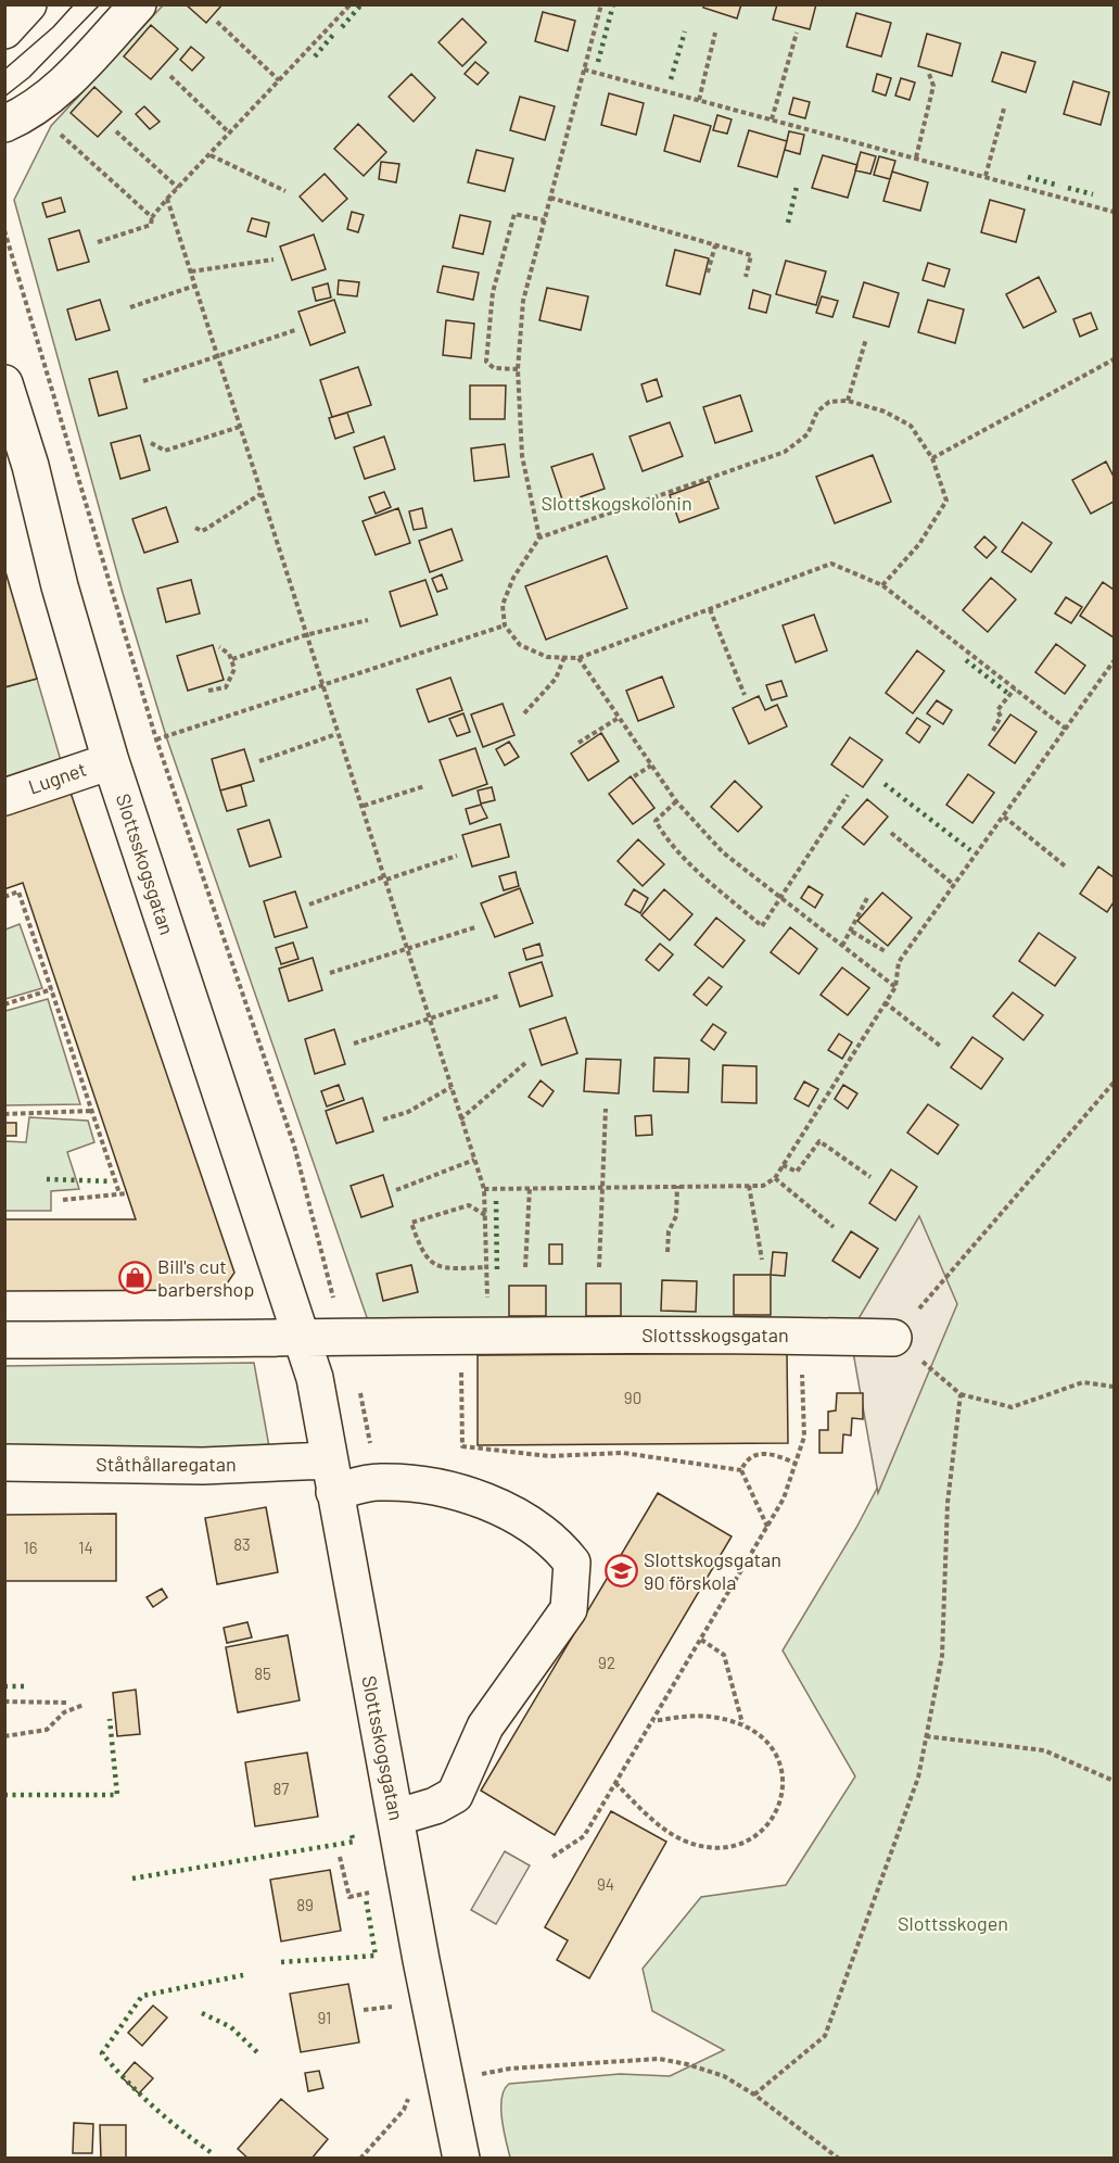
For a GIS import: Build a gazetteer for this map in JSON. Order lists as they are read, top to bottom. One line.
{"streets":{"street":["Lugnet","Slottsskogsgatan","Ståthållaregatan"]},"crossings":[["Lugnet","Slottsskogsgatan"],["Slottsskogsgatan","Ståthållaregatan"]],"parks":["Slottskogskolonin","Slottsskogen"],"places":{"shop":["Bill's cut barbershop"],"school or university":["Slottskogsgatan 90 förskola"]},"house_numbers":["90","83","16","14","92","85","87","94","89","91"]}
